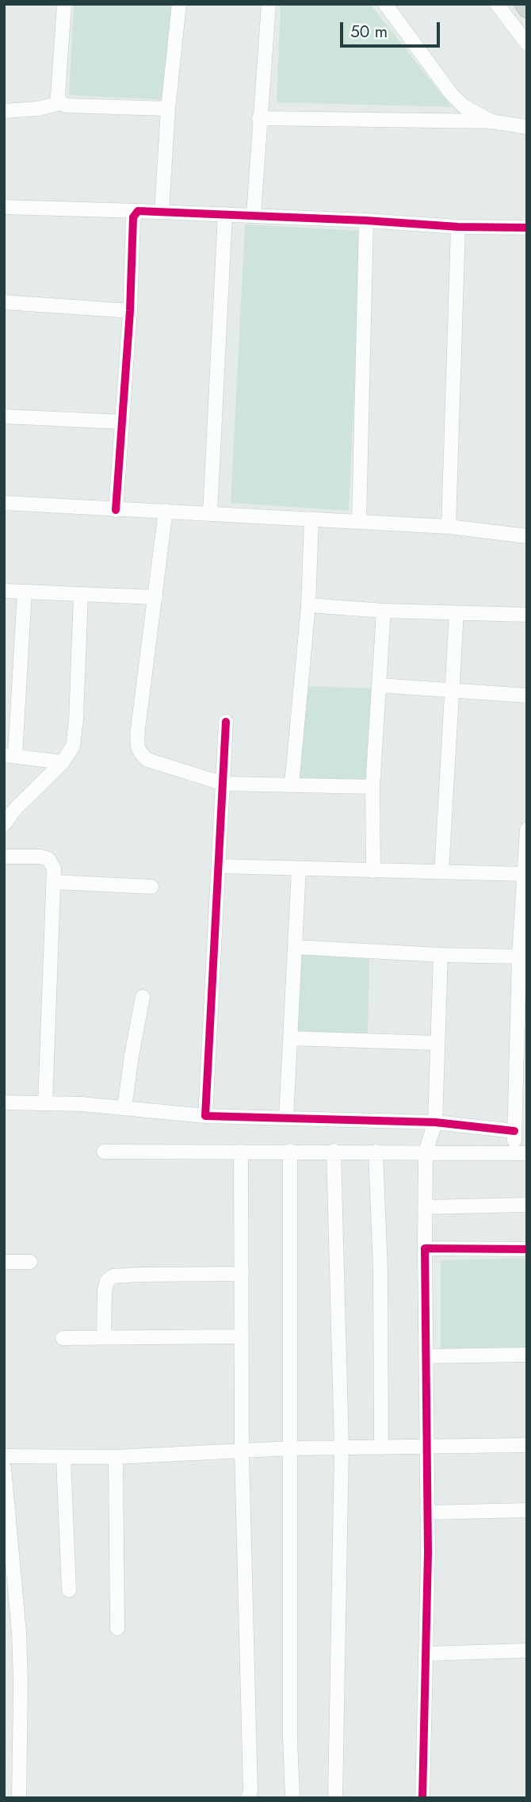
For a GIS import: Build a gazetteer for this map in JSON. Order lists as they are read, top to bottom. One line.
{"scale_bar":"50 m"}
